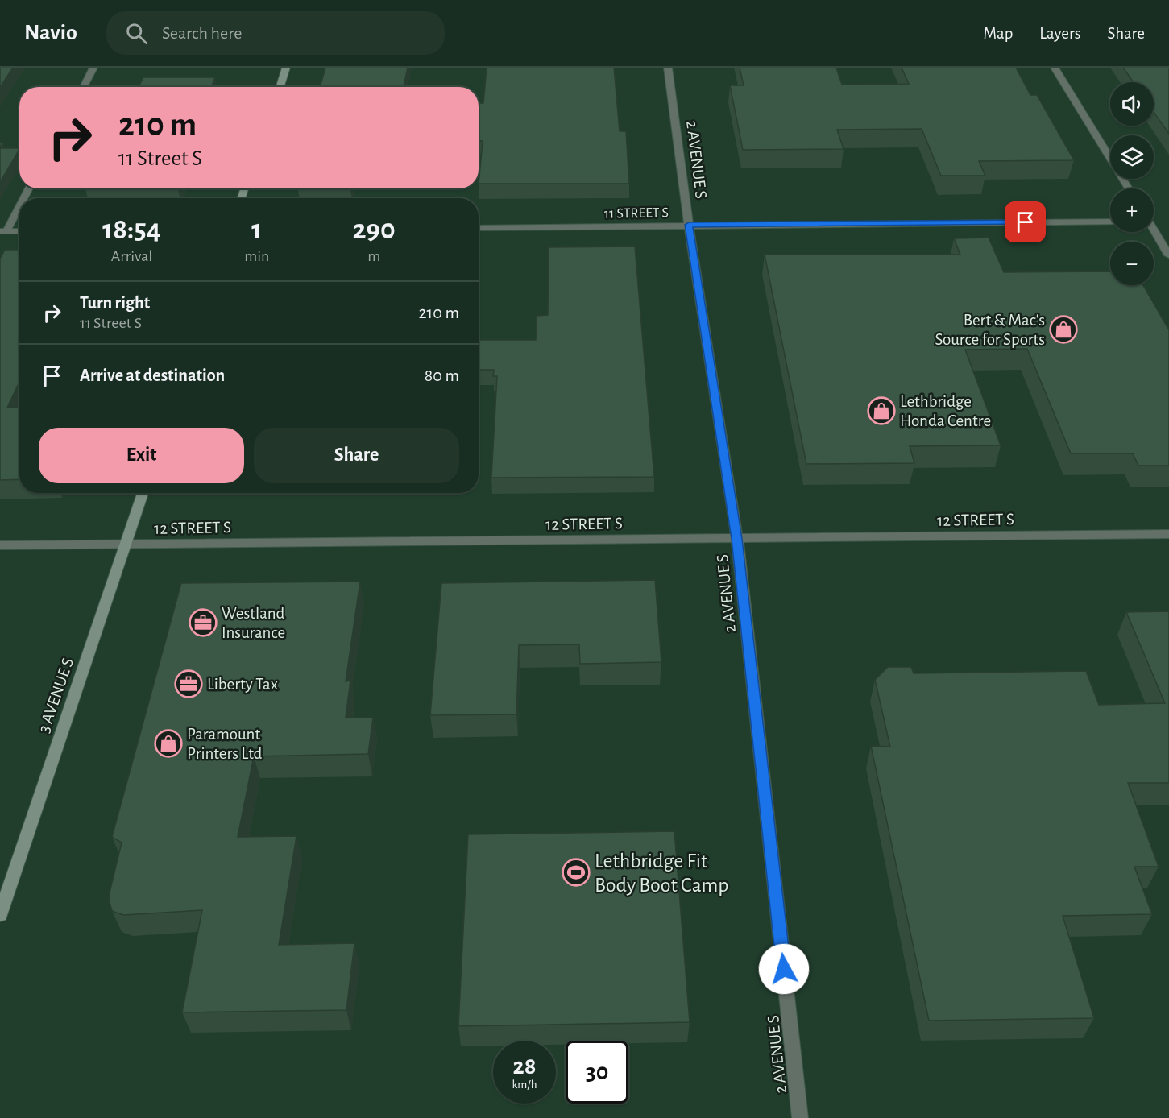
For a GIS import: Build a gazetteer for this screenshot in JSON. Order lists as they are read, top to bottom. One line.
{"streets":{"main road":["3 AVENUE S"],"street":["2 AVENUE S","11 STREET S","12 STREET S"]},"crossings":[["2 AVENUE S","11 STREET S"],["2 AVENUE S","12 STREET S"],["12 STREET S","3 AVENUE S"]],"places":{"shop":["Bert & Mac's Source for Sports","Lethbridge Honda Centre","Paramount Printers Ltd"],"office":["Westland Insurance","Liberty Tax"],"sports":["Lethbridge Fit Body Boot Camp"]},"page":{"header":"Navio","search":"Search here","nav":["Map","Layers","Share"],"map_buttons":["+","−"],"turn":["210 m","11 Street S"],"eta":["18:54","Arrival","1","min","290","m"],"list":[{"name":"Turn right","note":"11 Street S","value":"210 m"},{"name":"Arrive at destination","value":"80 m"}],"buttons":["Exit","Share"],"speed":"28 km/h","limit":"30"}}
